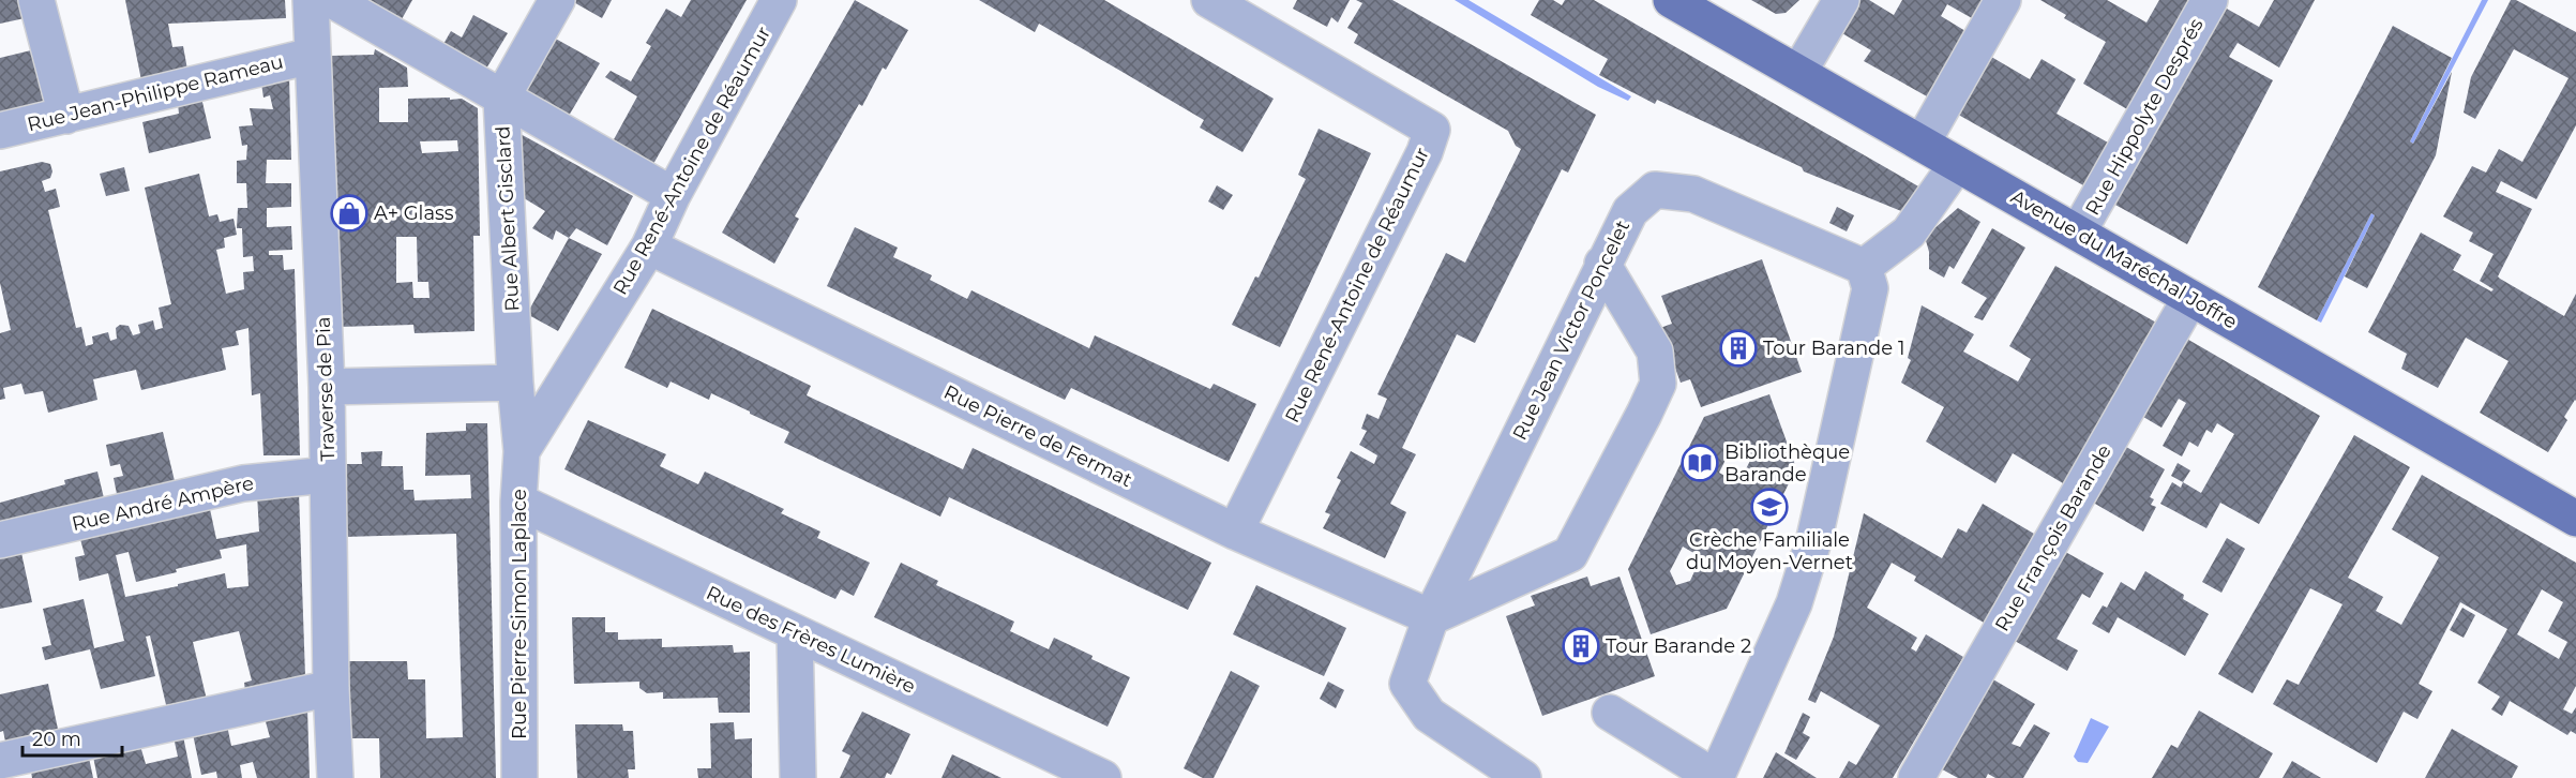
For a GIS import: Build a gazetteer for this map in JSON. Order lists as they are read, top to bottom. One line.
{"streets":{"main road":["Avenue du Maréchal Joffre"],"street":["Rue Jean-Philippe Rameau","Rue Hippolyte Després","Rue René-Antoine de Réaumur","Rue Albert Gisclard","Rue Jean Victor Poncelet","Traverse de Pia","Rue Pierre de Fermat","Rue André Ampère","Rue François Barande","Rue Pierre-Simon Laplace","Rue des Frères Lumière"]},"crossings":[["Rue Jean-Philippe Rameau","Traverse de Pia"],["Rue Hippolyte Després","Avenue du Maréchal Joffre"],["Rue René-Antoine de Réaumur","Rue Albert Gisclard"],["Rue René-Antoine de Réaumur","Rue Pierre de Fermat"],["Rue René-Antoine de Réaumur","Rue Pierre-Simon Laplace"],["Rue Albert Gisclard","Rue Pierre-Simon Laplace"],["Avenue du Maréchal Joffre","Rue François Barande"],["Rue Jean Victor Poncelet","Rue Pierre de Fermat"],["Traverse de Pia","Rue André Ampère"],["Rue Pierre-Simon Laplace","Rue des Frères Lumière"]],"places":{"shop":["A+ Glass"],"building":["Tour Barande 1","Tour Barande 2"],"library":["Bibliothèque Barande"],"school or university":["Crèche Familiale du Moyen-Vernet"]},"scale_bar":"20 m"}
